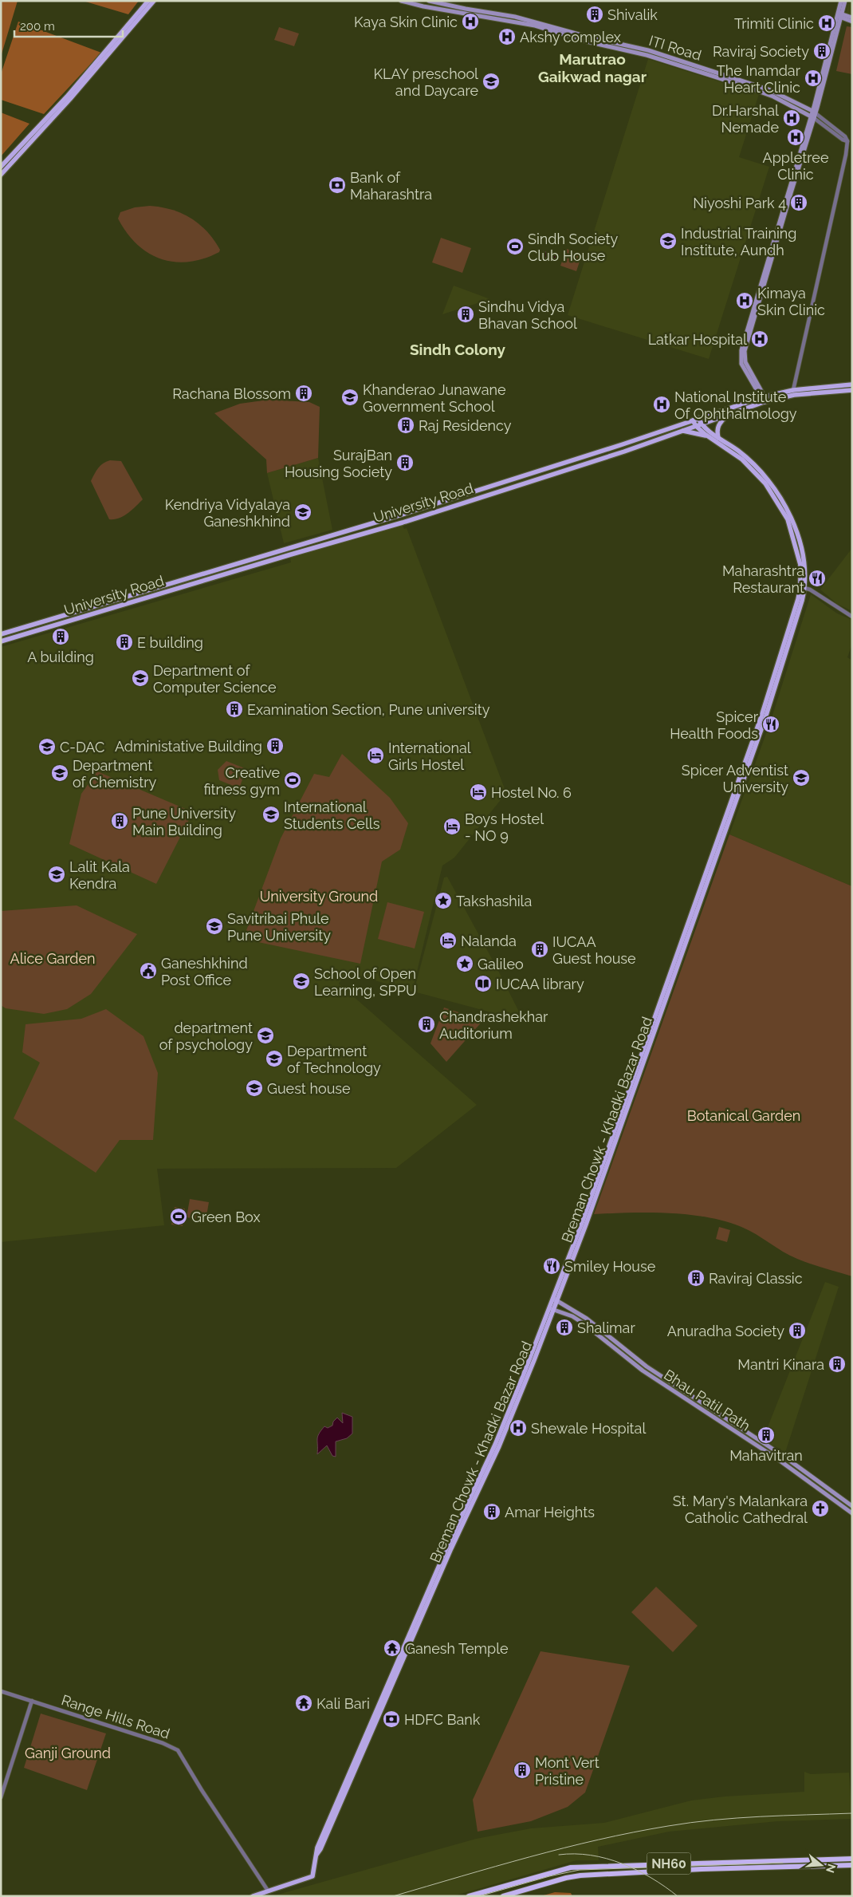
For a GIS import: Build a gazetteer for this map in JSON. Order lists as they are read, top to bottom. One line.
{"streets":{"highway":["NH60"],"main road":["ITI Road","University Road","Breman Chowk - Khadki Bazar Road","Bhau Patil Path"],"street":["Range Hills Road"]},"crossings":[["University Road","Breman Chowk - Khadki Bazar Road"],["Breman Chowk - Khadki Bazar Road","Bhau Patil Path"],["Breman Chowk - Khadki Bazar Road","Range Hills Road"]],"districts":["Marutrao Gaikwad nagar","Sindh Colony"],"parks":["University Ground","Alice Garden","Botanical Garden","Ganji Ground"],"places":{"building":["Shivalik","Raviraj Society","Niyoshi Park 4","Sindhu Vidya Bhavan School","Rachana Blossom","Raj Residency","SurajBan Housing Society","A building","E building","Examination Section, Pune university","Administative Building","Pune University Main Building","IUCAA Guest house","Chandrashekhar Auditorium","Raviraj Classic","Shalimar","Anuradha Society","Mantri Kinara","Mahavitran","Amar Heights","Mont Vert Pristine"],"hospital":["Kaya Skin Clinic","Trimiti Clinic","Akshy complex","The Inamdar Heart Clinic","Dr.Harshal Nemade","Appletree Clinic","Kimaya Skin Clinic","Latkar Hospital","National Institute Of Ophthalmology","Shewale Hospital"],"school or university":["KLAY preschool and Daycare","Industrial Training Institute, Aundh","Khanderao Junawane Government School","Kendriya Vidyalaya Ganeshkhind","Department of Computer Science","C-DAC","Department of Chemistry","Spicer Adventist University","International Students Cells","Lalit Kala Kendra","Savitribai Phule Pune University","School of Open Learning, SPPU","department of psychology","Department of Technology","Guest house"],"bank":["Bank of Maharashtra","HDFC Bank"],"sports":["Sindh Society Club House","Creative fitness gym","Green Box"],"restaurant":["Maharashtra Restaurant","Spicer Health Foods","Smiley House"],"hotel":["International Girls Hostel","Hostel No. 6","Boys Hostel - NO 9","Nalanda"],"place":["Takshashila","Galileo"],"public building":["Ganeshkhind Post Office"],"library":["IUCAA library"],"church":["St. Mary's Malankara Catholic Cathedral"],"temple":["Ganesh Temple","Kali Bari"]},"scale_bar":"200 m","north":"right"}
